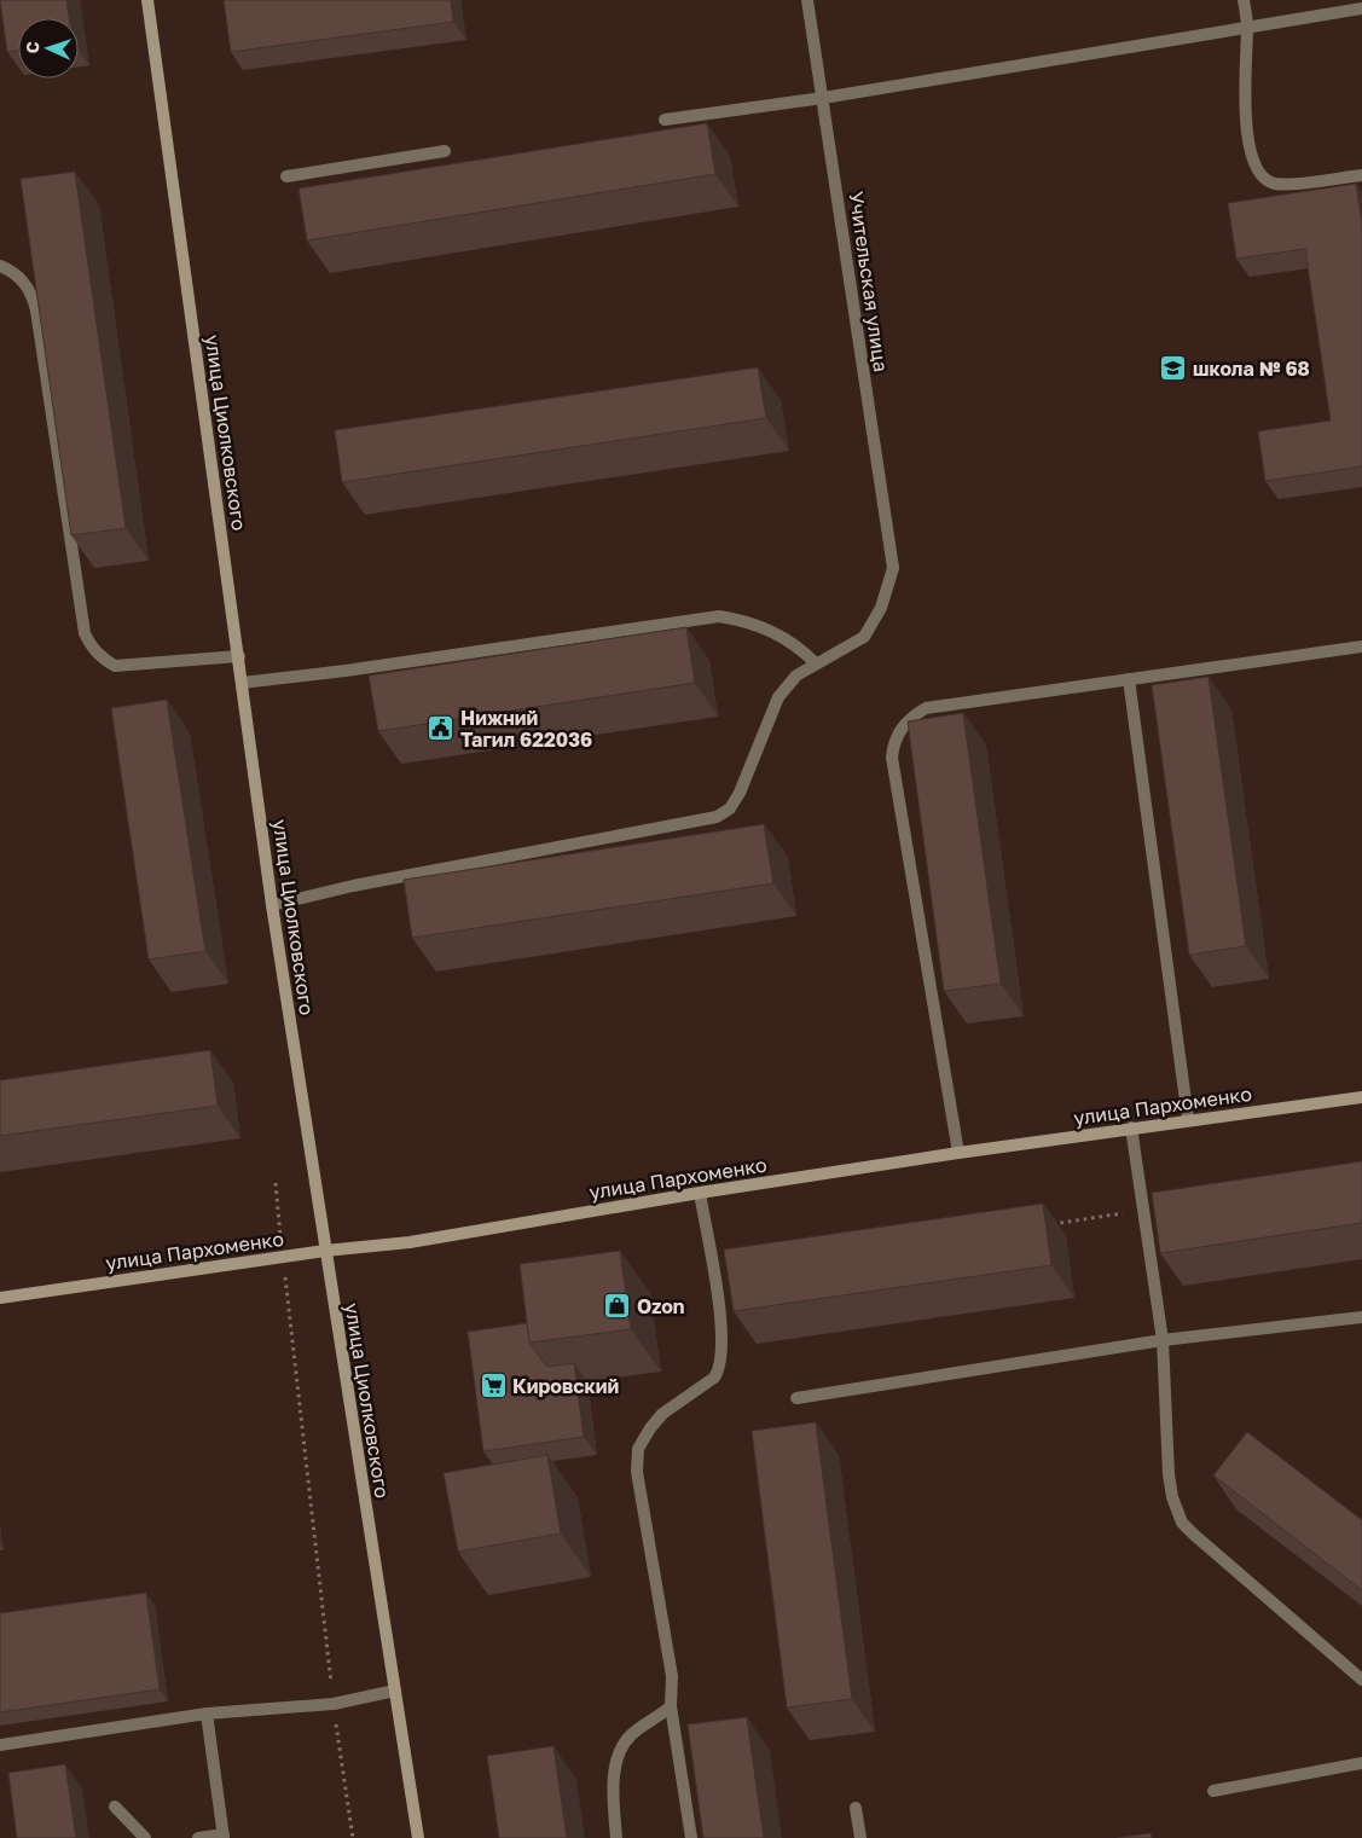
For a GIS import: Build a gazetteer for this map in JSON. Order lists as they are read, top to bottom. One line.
{"streets":{"street":["Учительская улица","улица Циолковского","улица Пархоменко"]},"crossings":[["улица Циолковского","улица Пархоменко"]],"places":{"school or university":["школа № 68"],"public building":["Нижний Тагил 622036"],"shop":["Ozon"],"supermarket":["Кировский"]},"north":"left"}
